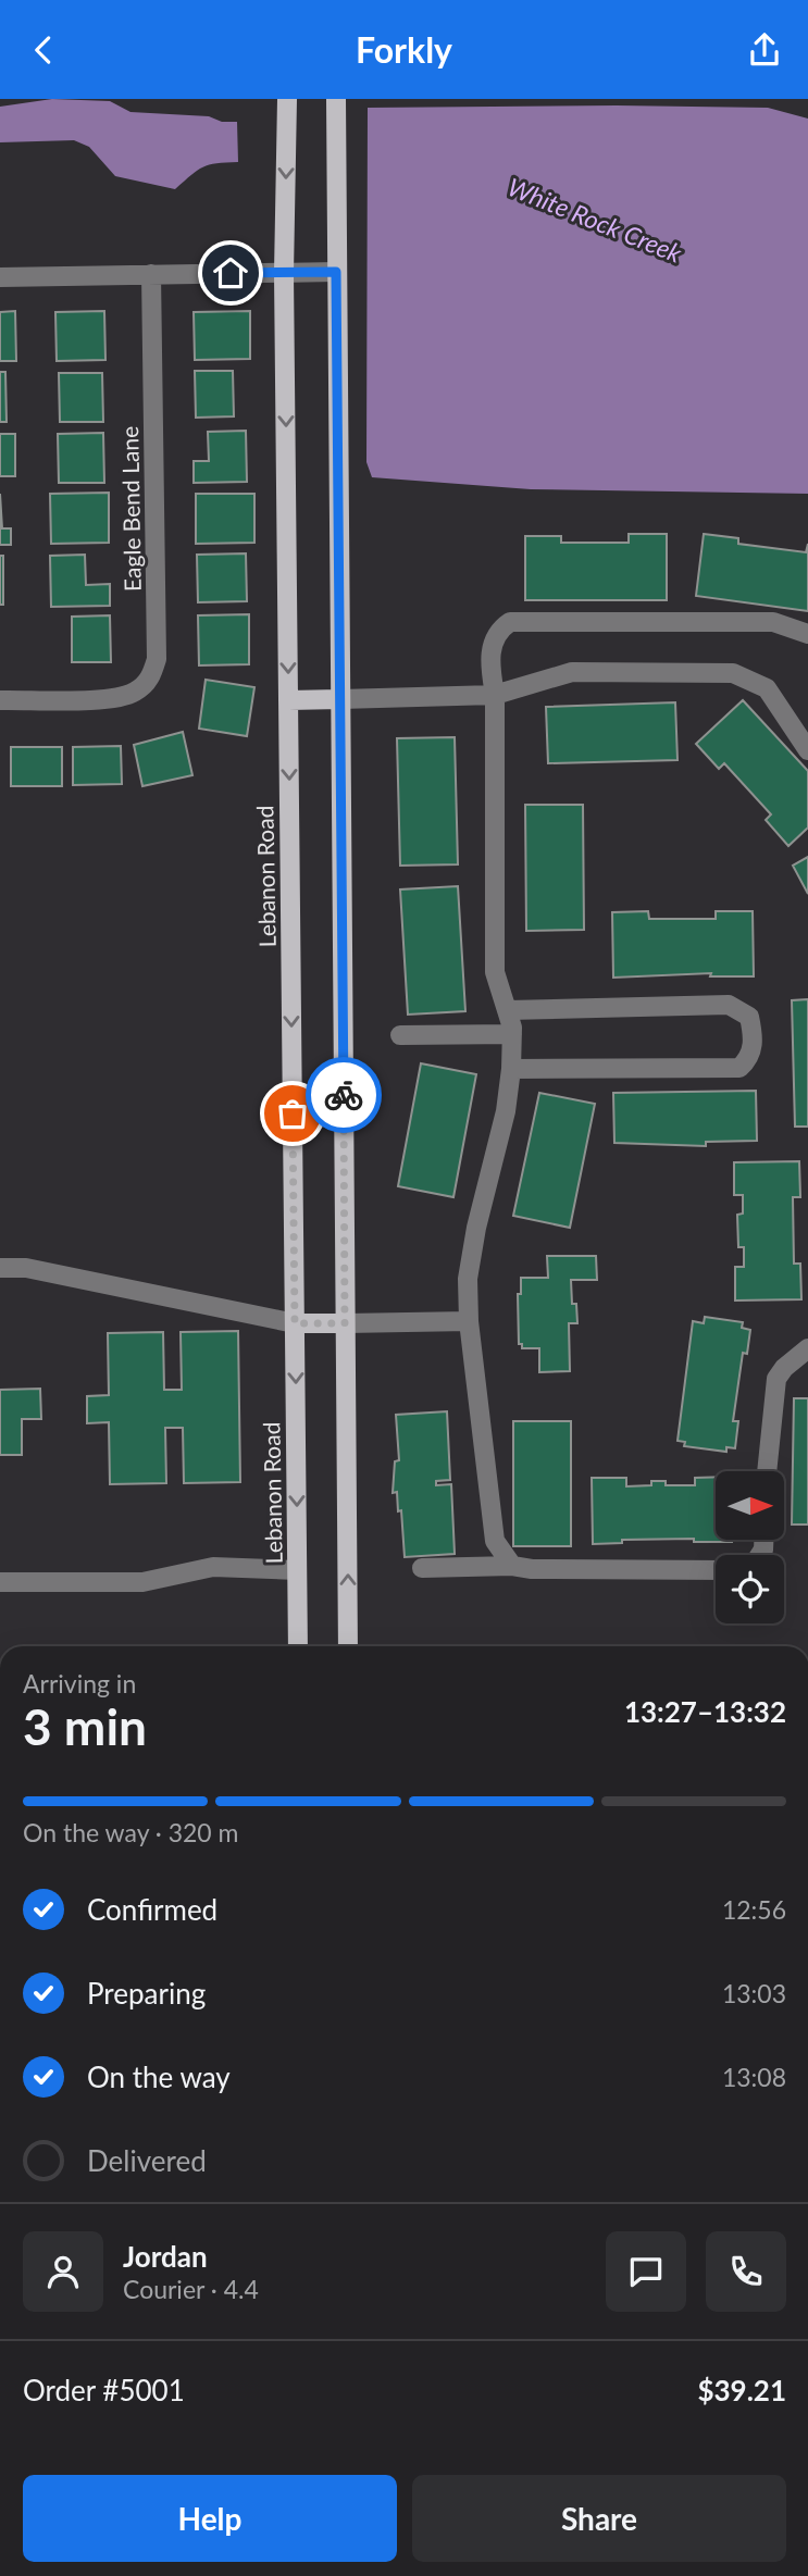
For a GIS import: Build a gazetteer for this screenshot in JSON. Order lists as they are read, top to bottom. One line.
{"streets":{"main road":["Lebanon Road"],"street":["Eagle Bend Lane"]},"water":["White Rock Creek"],"north":"right","page":{"header":"Forkly","heading":["3 min","Arriving in","13:27–13:32"],"panel":["Jordan","Courier · 4.4","Order #5001","$39.21"],"bar":"On the way · 320 m","list":[["Confirmed","12:56"],["Preparing","13:03"],["On the way","13:08"],"Delivered"],"buttons":["Help","Share"]}}
